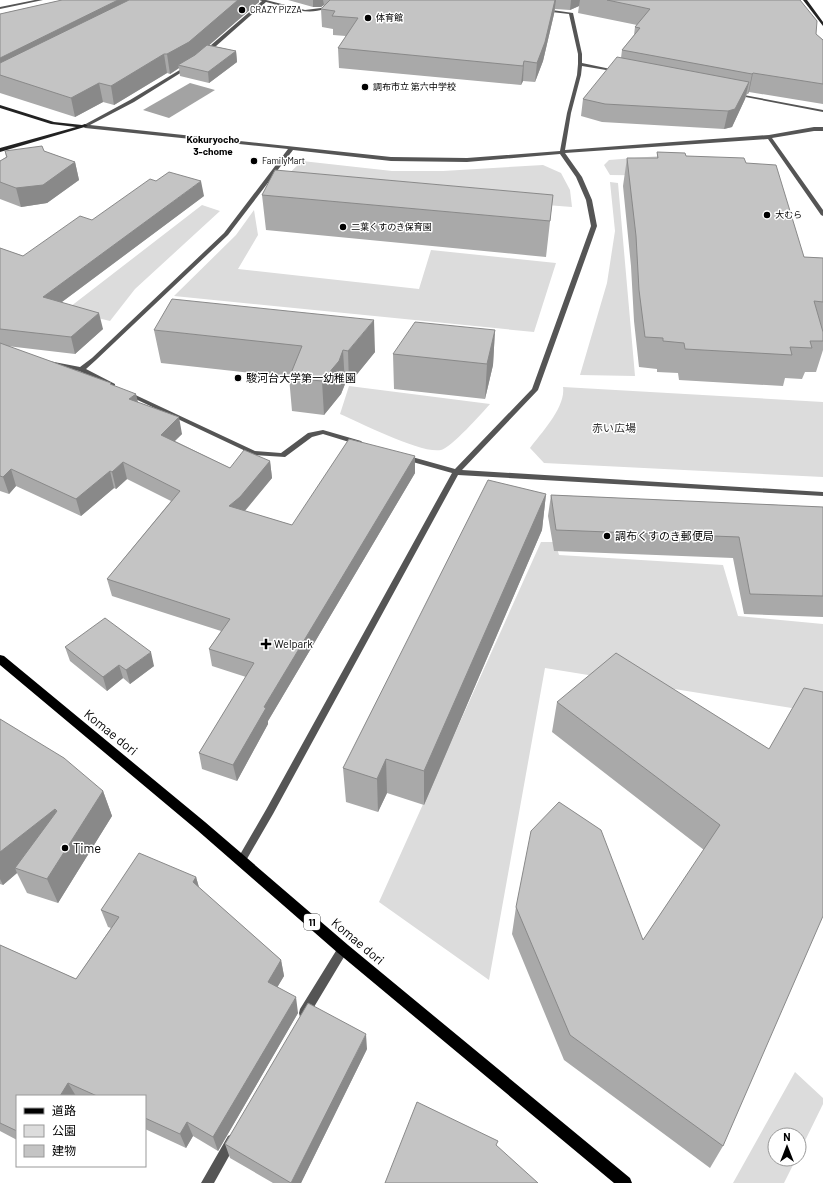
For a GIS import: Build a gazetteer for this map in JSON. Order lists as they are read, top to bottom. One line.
{"streets":{"main road":["Komae dori","11"]},"districts":["Kokuryocho 3-chome"],"parks":["赤い広場"],"places":{"other":["CRAZY PIZZA","体育館","調布市立 第六中学校","FamilyMart","大むら","二葉くすのき保育園","駿河台大学第一幼稚園","調布くすのき郵便局","Time"],"health":["Welpark"]},"legend":["道路","公園","建物"],"north":"top"}
